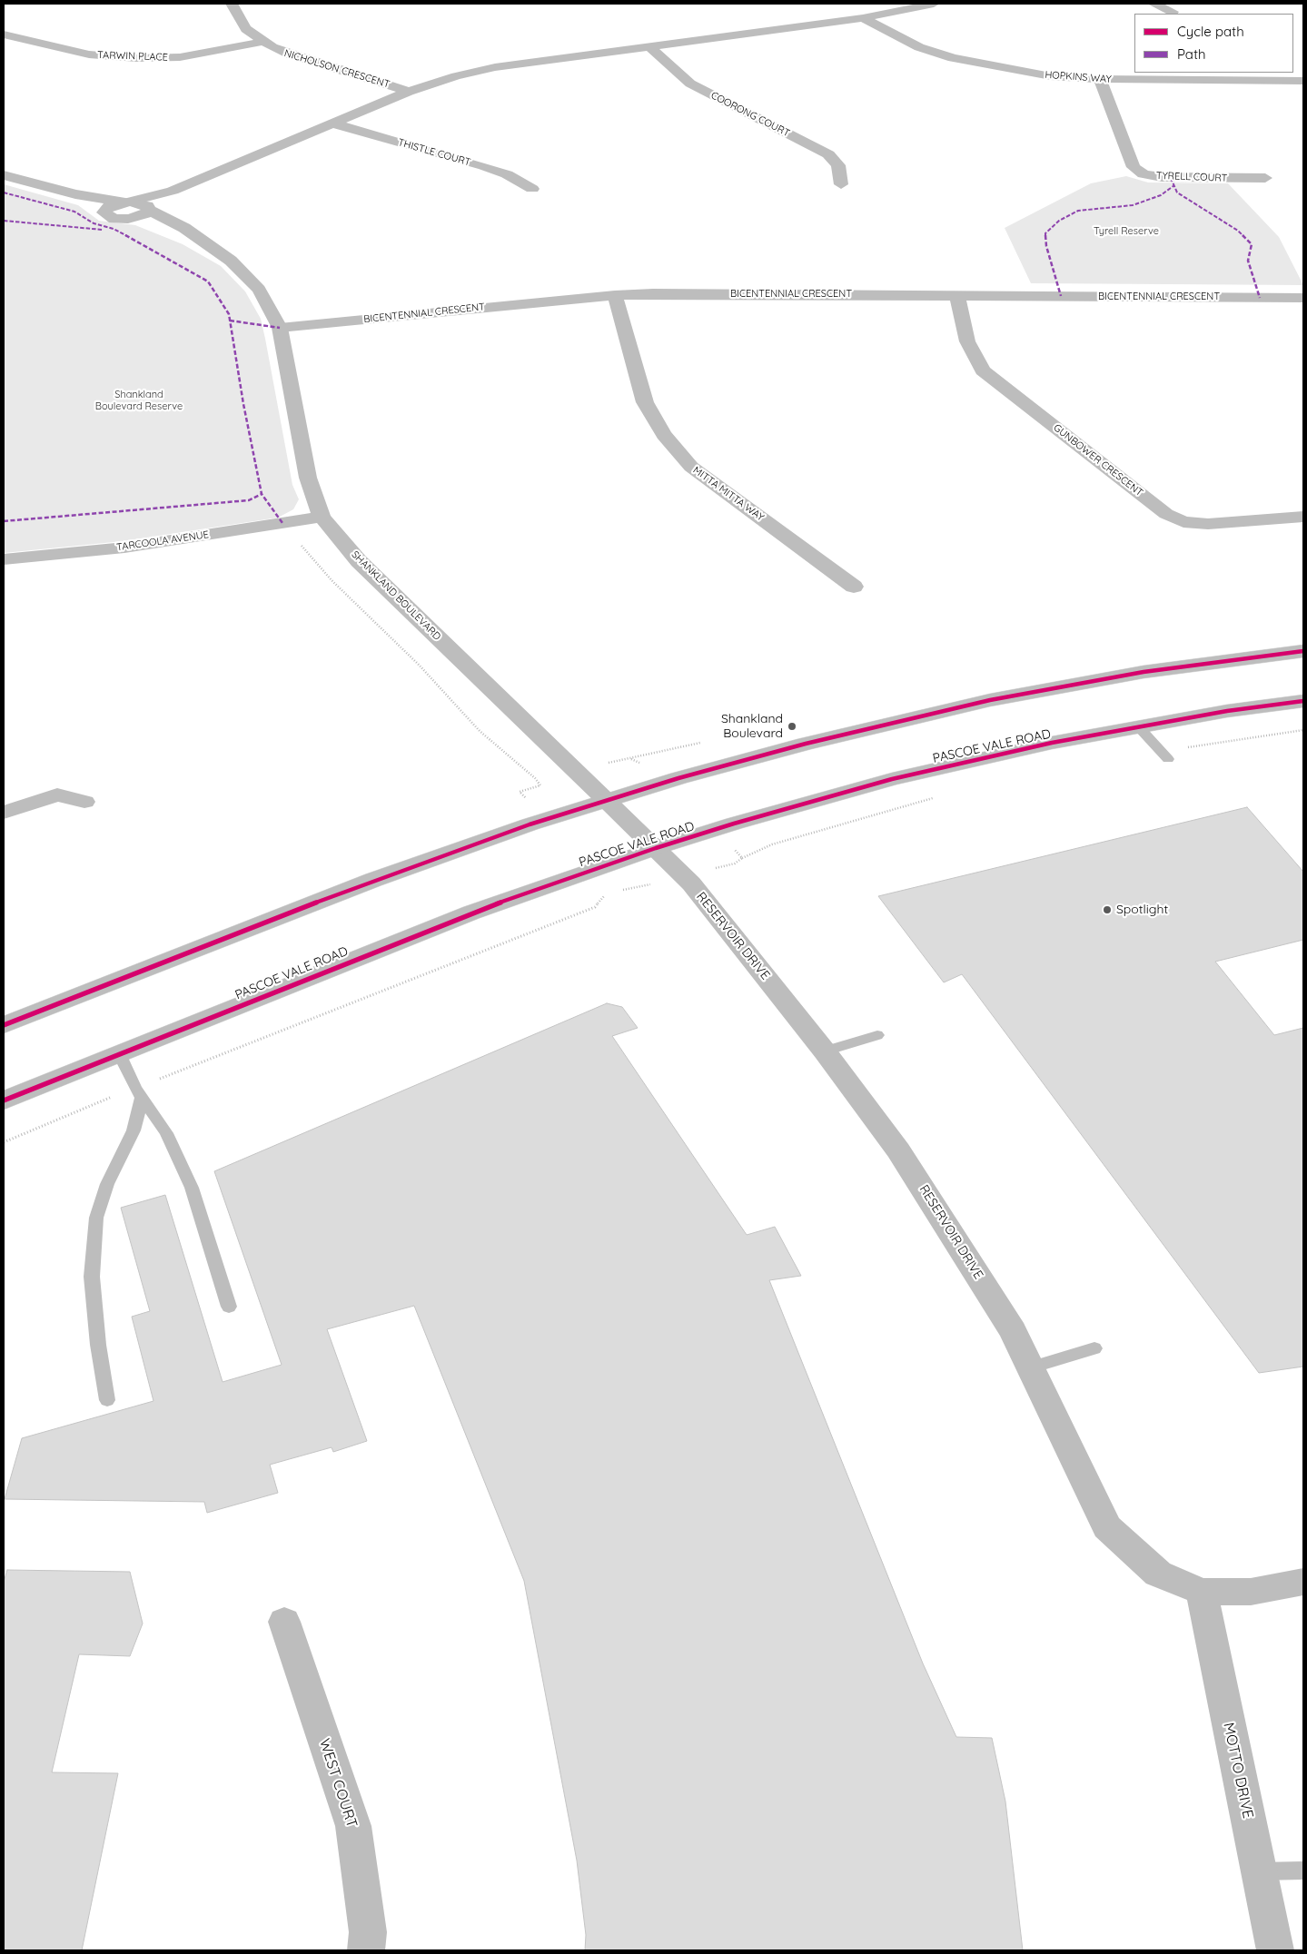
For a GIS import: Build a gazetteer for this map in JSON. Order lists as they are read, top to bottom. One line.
{"streets":{"street":["TARWIN PLACE","NICHOLSON CRESCENT","HOPKINS WAY","COORONG COURT","THISTLE COURT","TYRELL COURT","BICENTENNIAL CRESCENT","GUNBOWER CRESCENT","MITTA MITTA WAY","TARCOOLA AVENUE","SHANKLAND BOULEVARD","PASCOE VALE ROAD","RESERVOIR DRIVE","MOTTO DRIVE","WEST COURT"]},"crossings":[["TARWIN PLACE","NICHOLSON CRESCENT"],["HOPKINS WAY","TYRELL COURT"],["BICENTENNIAL CRESCENT","GUNBOWER CRESCENT"],["BICENTENNIAL CRESCENT","MITTA MITTA WAY"],["BICENTENNIAL CRESCENT","SHANKLAND BOULEVARD"],["TARCOOLA AVENUE","SHANKLAND BOULEVARD"],["SHANKLAND BOULEVARD","RESERVOIR DRIVE"],["PASCOE VALE ROAD","RESERVOIR DRIVE"],["RESERVOIR DRIVE","MOTTO DRIVE"]],"parks":["Tyrell Reserve","Shankland Boulevard Reserve"],"places":["Shankland Boulevard","Spotlight"],"legend":["Cycle path","Path"]}
